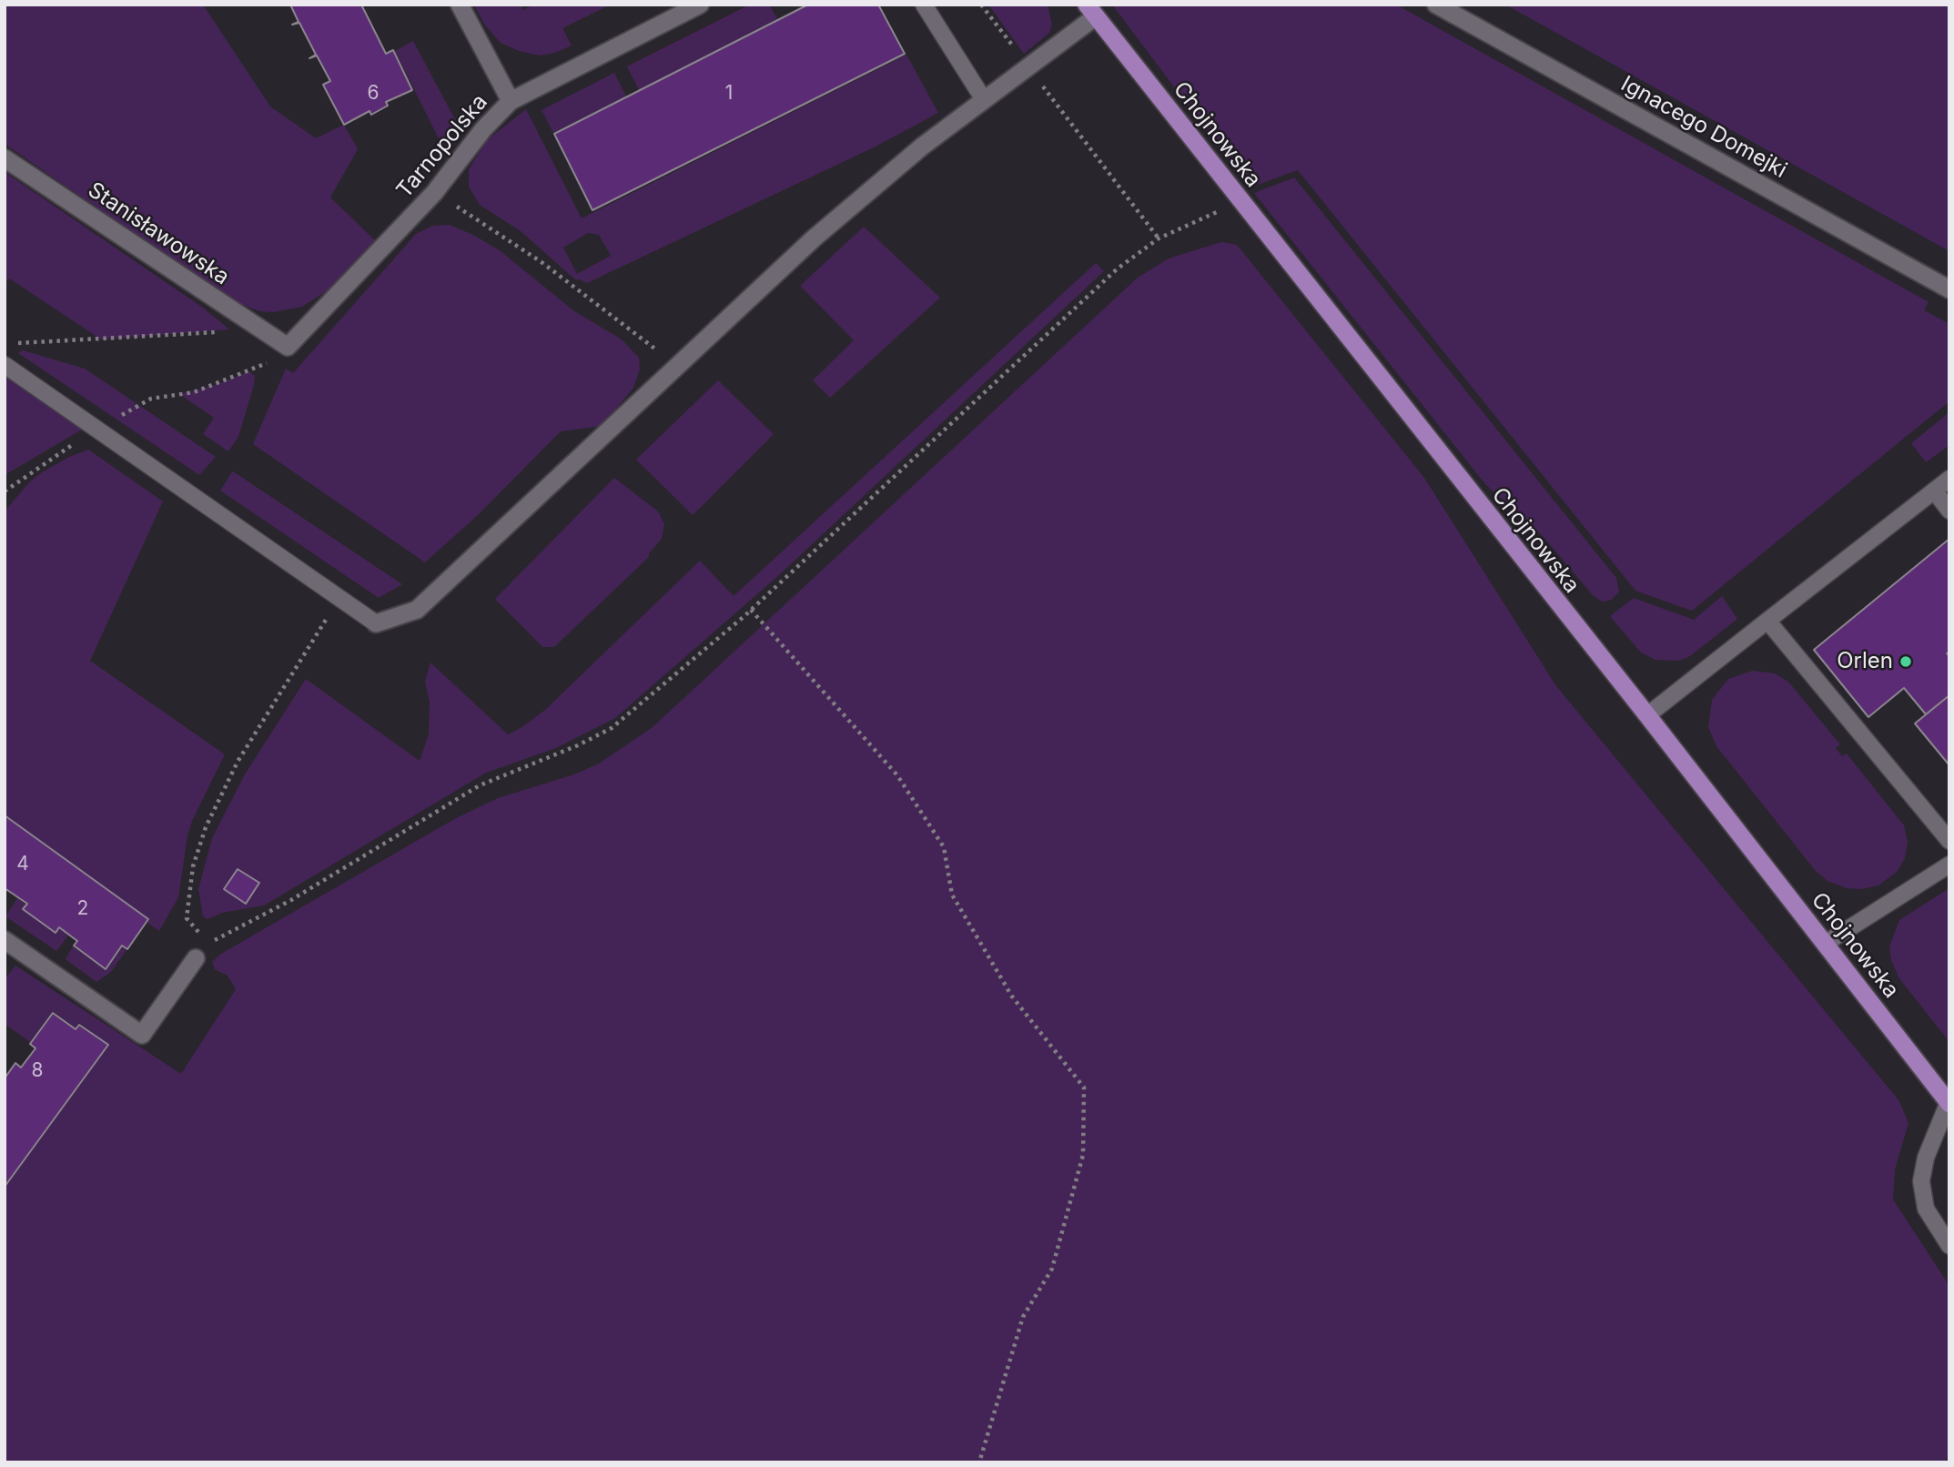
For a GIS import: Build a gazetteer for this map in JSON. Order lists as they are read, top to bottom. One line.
{"streets":{"main road":["Chojnowska"],"street":["Ignacego Domejki","Tarnopolska","Stanisławowska"]},"crossings":[["Tarnopolska","Stanisławowska"]],"places":["Orlen"],"house_numbers":["6","1","4","2","8"]}
